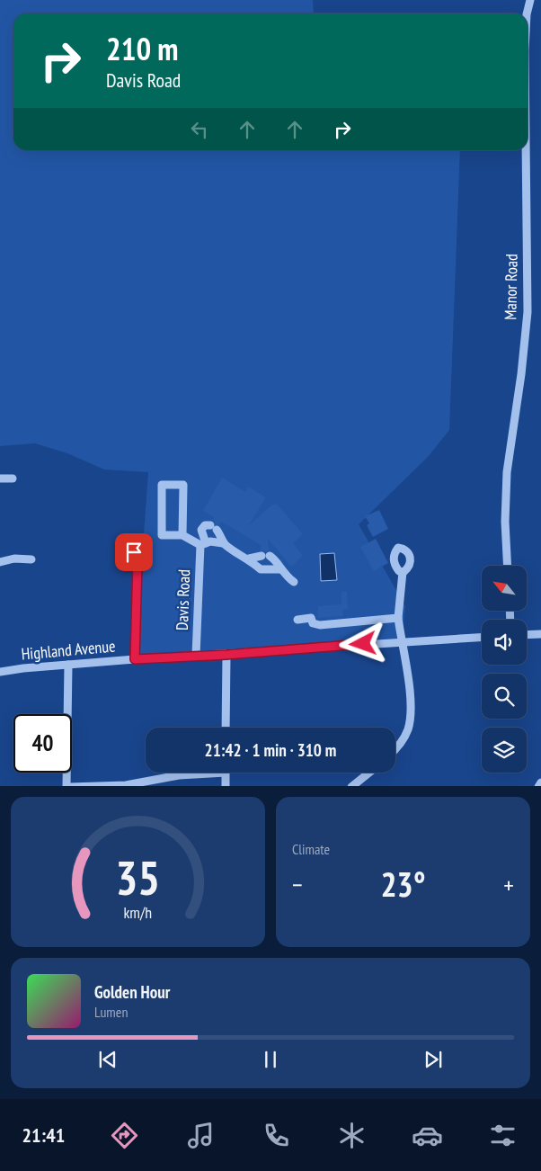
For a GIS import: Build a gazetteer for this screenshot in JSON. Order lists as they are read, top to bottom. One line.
{"streets":{"street":["Manor Road","Davis Road","Highland Avenue"]},"crossings":[["Davis Road","Highland Avenue"]],"north":"top left","page":{"turn":["210 m","Davis Road"],"limit":"40","trip":"21:42 · 1 min · 310 m","tile":"Climate","heat":["−","23°","+"],"song":["Golden Hour","Lumen"],"tabs":"21:41","gauge":["35","km/h"]}}
